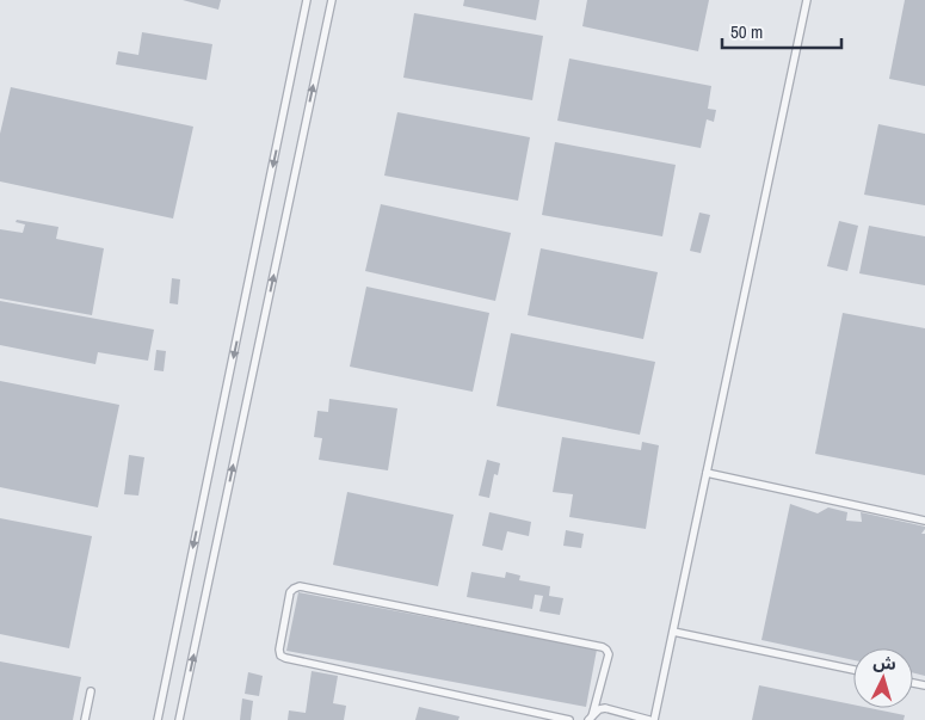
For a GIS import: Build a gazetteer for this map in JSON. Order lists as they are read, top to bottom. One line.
{"scale_bar":"50 m","north":"top"}
